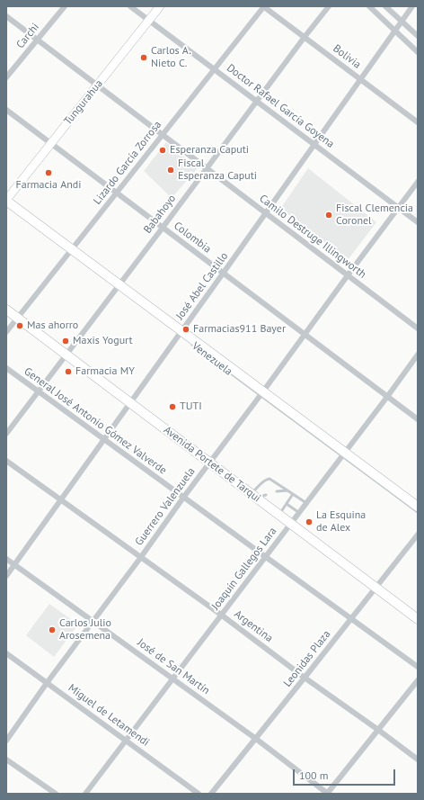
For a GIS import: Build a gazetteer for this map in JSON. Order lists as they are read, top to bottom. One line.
{"streets":{"main road":["Tungurahua","Venezuela","Avenida Portete de Tarqui"],"street":["Carchi","Bolivia","Doctor Rafael García Goyena","Lizardo García Zorrosa","Babahoyo","Camilo Destruge Illingworth","Colombia","José Abel Castillo","General José Antonio Gómez Valverde","Guerrero Valenzuela","Joaquín Gallegos Lara","Argentina","Leonidas Plaza","José de San Martín","Miguel de Letamendi"]},"crossings":[["Carchi","Camilo Destruge Illingworth"],["Bolivia","Lizardo García Zorrosa"],["Bolivia","Babahoyo"],["Bolivia","José Abel Castillo"],["Tungurahua","Doctor Rafael García Goyena"],["Tungurahua","Camilo Destruge Illingworth"],["Tungurahua","Colombia"],["Tungurahua","Venezuela"],["Doctor Rafael García Goyena","Lizardo García Zorrosa"],["Doctor Rafael García Goyena","Babahoyo"],["Doctor Rafael García Goyena","José Abel Castillo"],["Doctor Rafael García Goyena","Guerrero Valenzuela"],["Lizardo García Zorrosa","Camilo Destruge Illingworth"],["Lizardo García Zorrosa","Colombia"],["Lizardo García Zorrosa","Venezuela"],["Lizardo García Zorrosa","Avenida Portete de Tarqui"],["Babahoyo","Camilo Destruge Illingworth"],["Babahoyo","Colombia"],["Babahoyo","Venezuela"],["Babahoyo","General José Antonio Gómez Valverde"],["Babahoyo","Avenida Portete de Tarqui"],["Camilo Destruge Illingworth","José Abel Castillo"],["Camilo Destruge Illingworth","Guerrero Valenzuela"],["Colombia","José Abel Castillo"],["Colombia","Guerrero Valenzuela"],["Colombia","Joaquín Gallegos Lara"],["José Abel Castillo","Venezuela"],["José Abel Castillo","General José Antonio Gómez Valverde"],["José Abel Castillo","Avenida Portete de Tarqui"],["José Abel Castillo","Argentina"],["José Abel Castillo","José de San Martín"],["Venezuela","Guerrero Valenzuela"],["Venezuela","Joaquín Gallegos Lara"],["General José Antonio Gómez Valverde","Guerrero Valenzuela"],["General José Antonio Gómez Valverde","Joaquín Gallegos Lara"],["General José Antonio Gómez Valverde","Leonidas Plaza"],["Avenida Portete de Tarqui","Guerrero Valenzuela"],["Avenida Portete de Tarqui","Joaquín Gallegos Lara"],["Avenida Portete de Tarqui","Leonidas Plaza"],["Guerrero Valenzuela","Argentina"],["Guerrero Valenzuela","José de San Martín"],["Guerrero Valenzuela","Miguel de Letamendi"],["Joaquín Gallegos Lara","Argentina"],["Joaquín Gallegos Lara","José de San Martín"],["Joaquín Gallegos Lara","Miguel de Letamendi"],["Argentina","Leonidas Plaza"],["Leonidas Plaza","José de San Martín"]],"places":["Carlos A. Nieto C.","Esperanza Caputi","Fiscal Esperanza Caputi","Farmacia Andi","Fiscal Clemencia Coronel","Mas ahorro","Farmacias911 Bayer","Maxis Yogurt","Farmacia MY","TUTI","La Esquina de Alex","Carlos Julio Arosemena"],"scale_bar":"100 m"}
